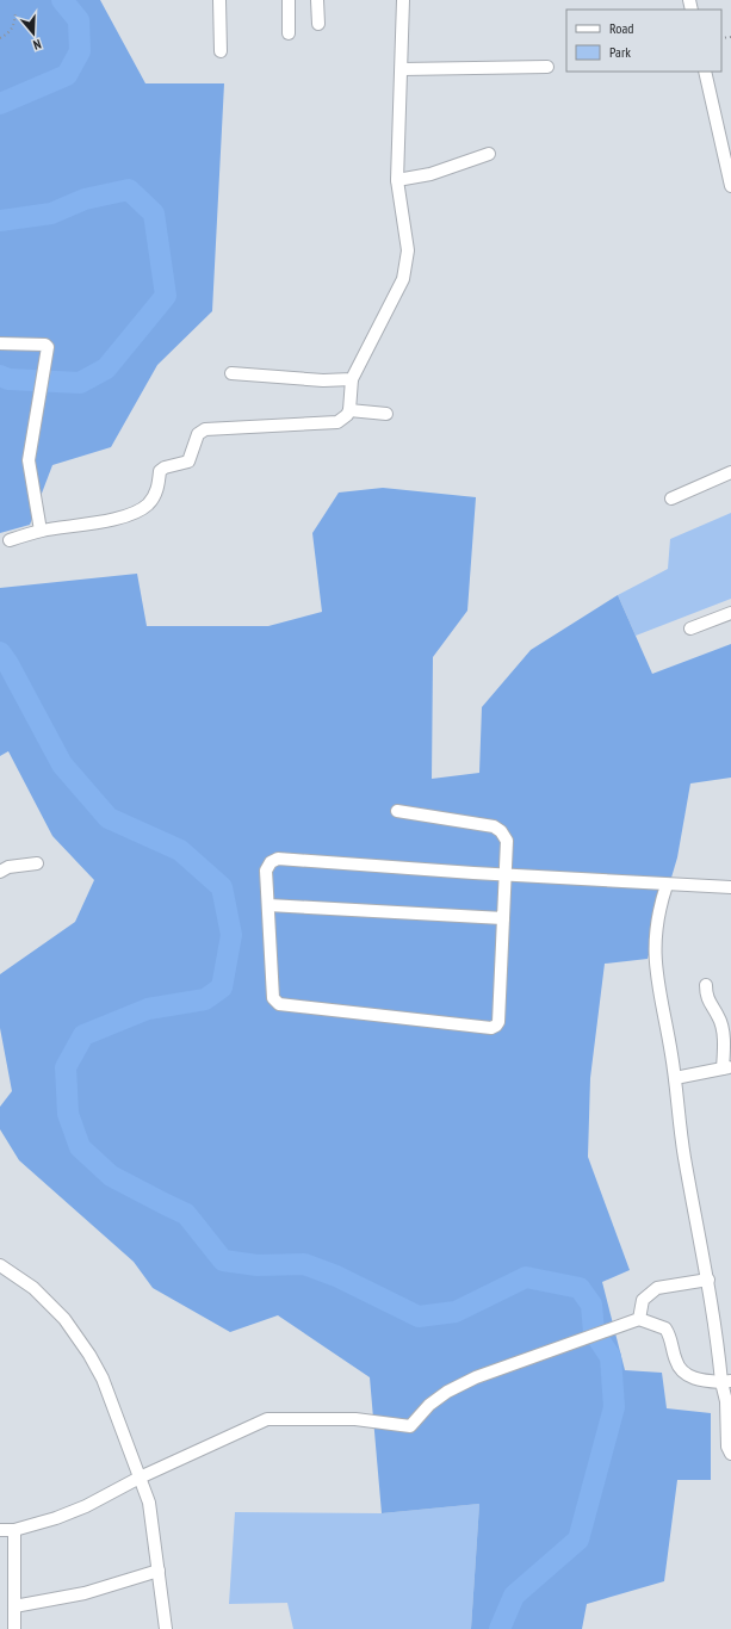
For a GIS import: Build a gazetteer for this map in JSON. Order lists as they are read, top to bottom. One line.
{"legend":["Road","Park"],"north":"bottom"}
